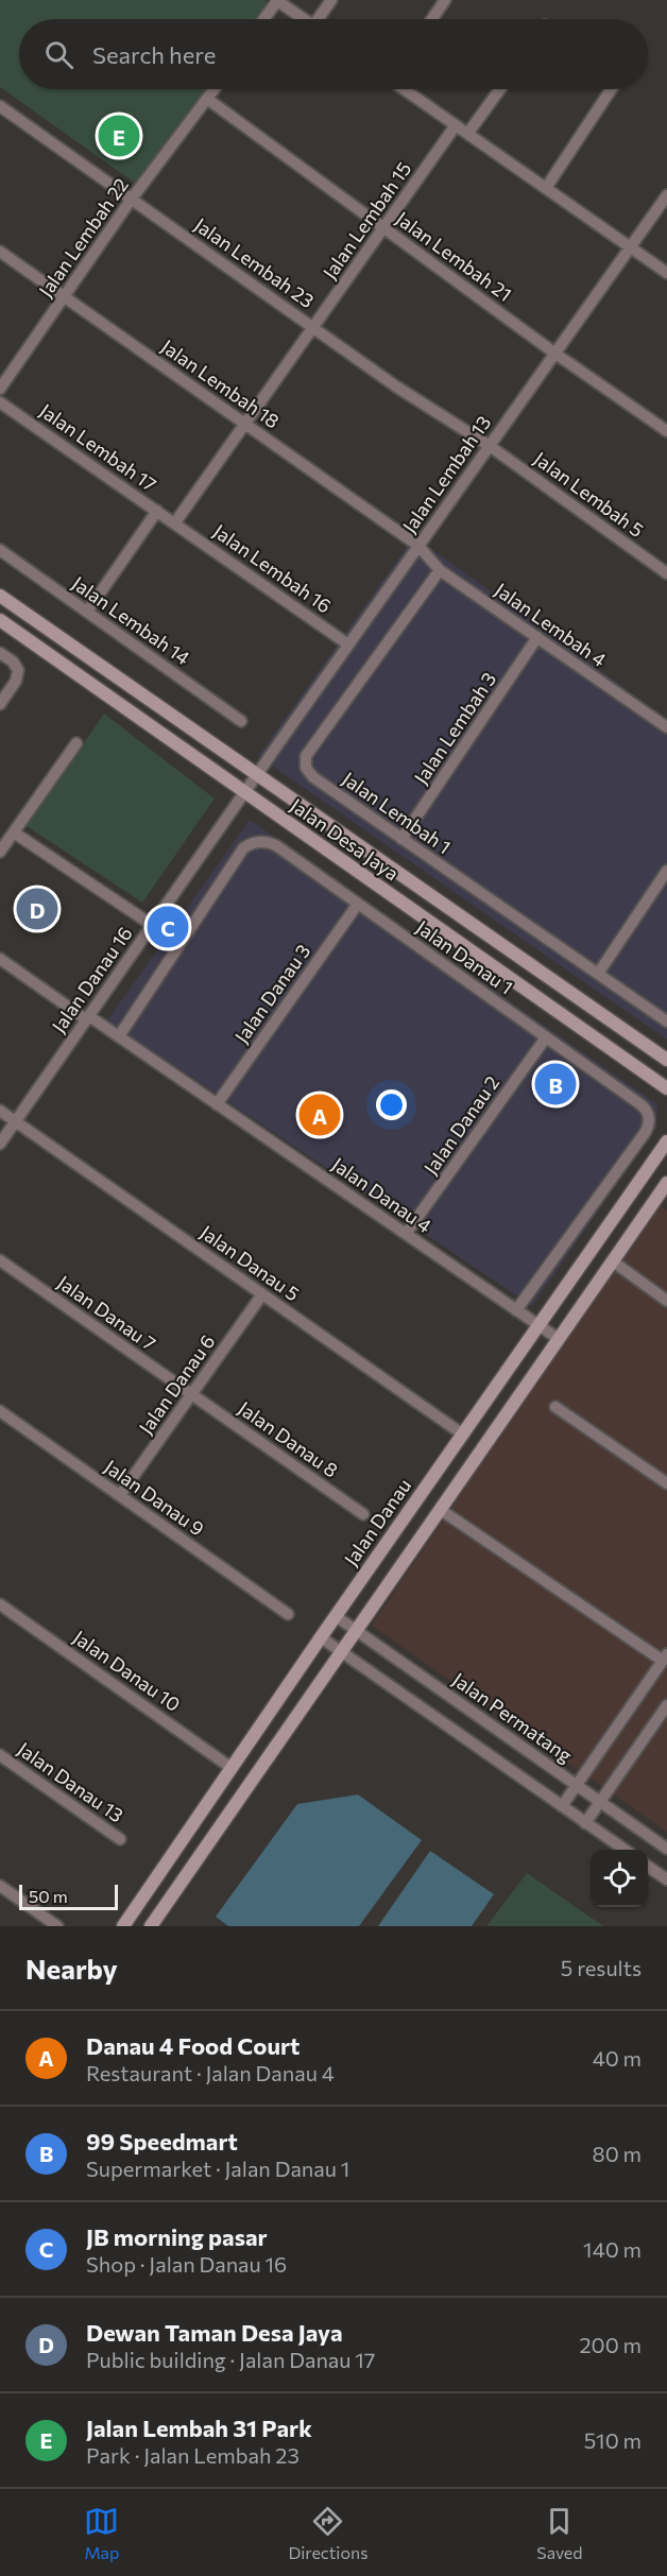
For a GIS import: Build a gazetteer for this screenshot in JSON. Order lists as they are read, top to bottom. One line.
{"streets":{"street":["Jalan Lembah 15","Jalan Lembah 22","Jalan Lembah 21","Jalan Lembah 23","Jalan Lembah 18","Jalan Lembah 17","Jalan Lembah 13","Jalan Lembah 5","Jalan Lembah 16","Jalan Lembah 14","Jalan Lembah 4","Jalan Lembah 3","Jalan Lembah 1","Jalan Desa Jaya","Jalan Danau 1","Jalan Danau 16","Jalan Danau 3","Jalan Danau 2","Jalan Danau 4","Jalan Danau 5","Jalan Danau 7","Jalan Danau 6","Jalan Danau 8","Jalan Danau 9","Jalan Danau","Jalan Danau 10","Jalan Permatang","Jalan Danau 13"]},"crossings":[["Jalan Lembah 15","Jalan Lembah 21"],["Jalan Lembah 15","Jalan Lembah 23"],["Jalan Lembah 15","Jalan Lembah 18"],["Jalan Lembah 15","Jalan Lembah 17"],["Jalan Lembah 15","Jalan Lembah 16"],["Jalan Lembah 22","Jalan Lembah 21"],["Jalan Lembah 22","Jalan Lembah 23"],["Jalan Lembah 22","Jalan Lembah 18"],["Jalan Lembah 21","Jalan Lembah 13"],["Jalan Lembah 23","Jalan Lembah 13"],["Jalan Lembah 23","Jalan Lembah 5"],["Jalan Lembah 18","Jalan Lembah 13"],["Jalan Lembah 18","Jalan Lembah 4"],["Jalan Lembah 17","Jalan Lembah 16"],["Jalan Lembah 13","Jalan Lembah 5"],["Jalan Lembah 13","Jalan Lembah 16"],["Jalan Lembah 13","Jalan Lembah 4"],["Jalan Lembah 13","Jalan Desa Jaya"],["Jalan Lembah 13","Jalan Danau 16"],["Jalan Lembah 4","Jalan Lembah 3"],["Jalan Lembah 4","Jalan Lembah 1"],["Jalan Lembah 3","Jalan Lembah 1"],["Jalan Desa Jaya","Jalan Danau 16"],["Jalan Danau 1","Jalan Danau 3"],["Jalan Danau 1","Jalan Danau 2"],["Jalan Danau 1","Jalan Danau 4"],["Jalan Danau 16","Jalan Danau 4"],["Jalan Danau 16","Jalan Danau 5"],["Jalan Danau 3","Jalan Danau 4"],["Jalan Danau 2","Jalan Danau 4"],["Jalan Danau 4","Jalan Danau"],["Jalan Danau 5","Jalan Danau 6"],["Jalan Danau 5","Jalan Danau"],["Jalan Danau 7","Jalan Danau 6"],["Jalan Danau 7","Jalan Danau 8"],["Jalan Danau 6","Jalan Danau 8"],["Jalan Danau 6","Jalan Danau 9"],["Jalan Danau","Jalan Danau 10"],["Jalan Danau","Jalan Permatang"]],"scale_bar":"50 m","page":{"search":"Search here","pins":["E","D","C","B","A"],"scale":"50 m","heading":["Nearby","5 results"],"list":[{"mark":"A","name":"Danau 4 Food Court","note":"Restaurant · Jalan Danau 4","value":"40 m"},{"mark":"B","name":"99 Speedmart","note":"Supermarket · Jalan Danau 1","value":"80 m"},{"mark":"C","name":"JB morning pasar","note":"Shop · Jalan Danau 16","value":"140 m"},{"mark":"D","name":"Dewan Taman Desa Jaya","note":"Public building · Jalan Danau 17","value":"200 m"},{"mark":"E","name":"Jalan Lembah 31 Park","note":"Park · Jalan Lembah 23","value":"510 m"}],"nav":["Map","Directions","Saved"]}}
